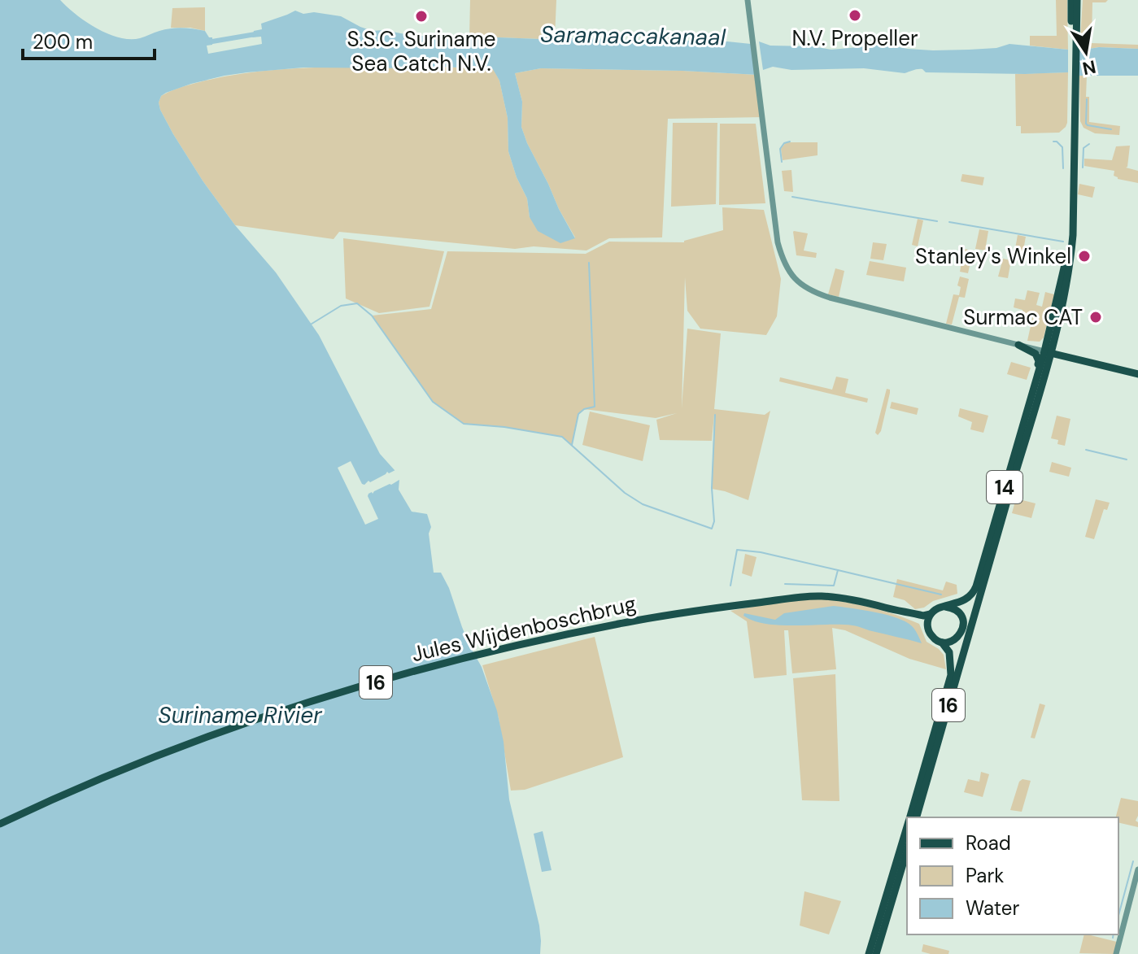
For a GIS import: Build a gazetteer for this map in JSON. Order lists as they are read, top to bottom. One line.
{"streets":{"main road":["14","Jules Wijdenboschbrug","16"]},"crossings":[["14","Jules Wijdenboschbrug"],["14","16"],["Jules Wijdenboschbrug","16"]],"water":["Saramaccakanaal","Suriname Rivier"],"places":["N.V. Propeller","S.S.C. Suriname Sea Catch N.V.","Stanley's Winkel","Surmac CAT"],"legend":["Road","Park","Water"],"scale_bar":"200 m","north":"bottom"}
